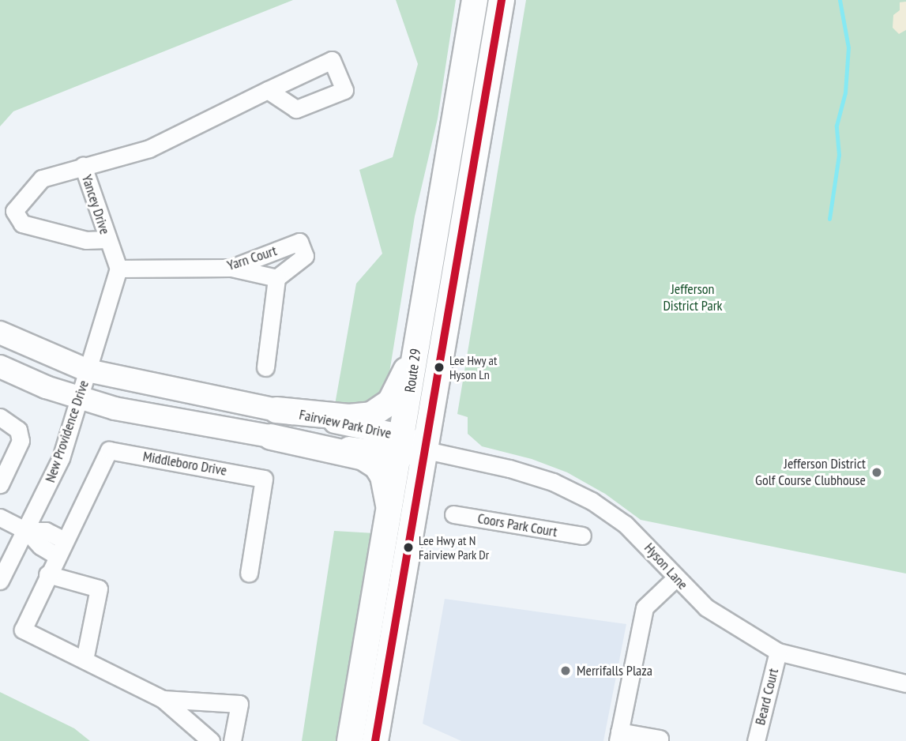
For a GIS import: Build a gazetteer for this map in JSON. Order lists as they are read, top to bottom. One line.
{"streets":{"main road":["Route 29","Fairview Park Drive"],"street":["Yancey Drive","Yarn Court","New Providence Drive","Middleboro Drive","Coors Park Court","Hyson Lane","Beard Court"]},"crossings":[["Yancey Drive","Yarn Court"],["Route 29","Fairview Park Drive"],["Route 29","Hyson Lane"],["Fairview Park Drive","New Providence Drive"],["Fairview Park Drive","Hyson Lane"],["Hyson Lane","Beard Court"]],"parks":["Jefferson District Park"],"places":["Lee Hwy at Hyson Ln","Jefferson District Golf Course Clubhouse","Lee Hwy at N Fairview Park Dr","Merrifalls Plaza"]}
